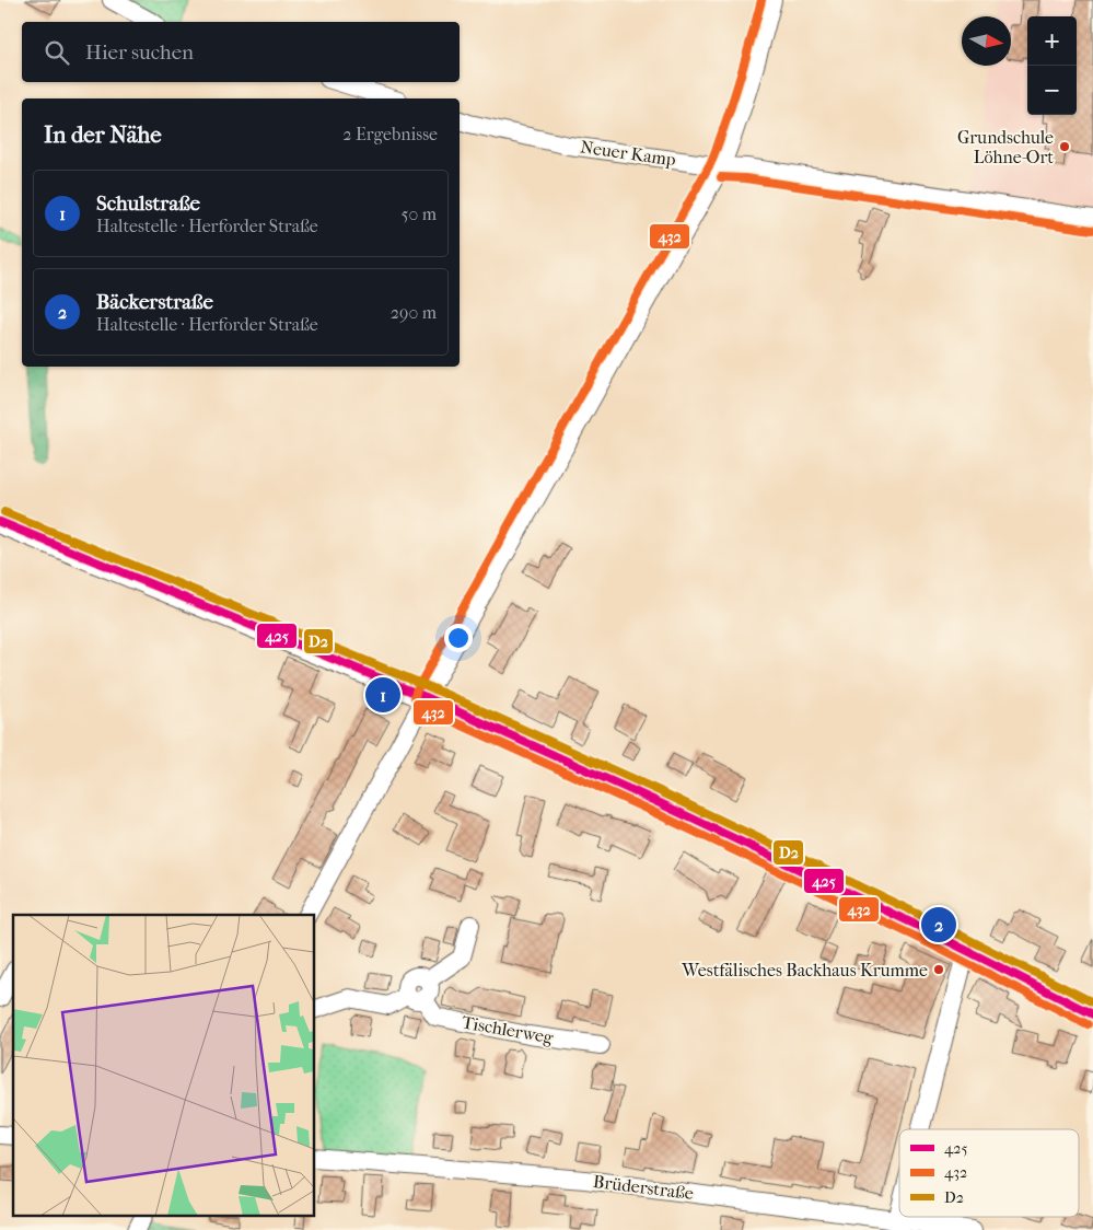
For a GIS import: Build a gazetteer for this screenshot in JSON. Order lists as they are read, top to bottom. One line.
{"streets":{"street":["Neuer Kamp","Tischlerweg","Brüderstraße"]},"places":["Grundschule Löhne-Ort","Westfälisches Backhaus Krumme"],"lines":["transit line 432","transit line D2","transit line 425"],"legend":["425","432","D2"],"north":"right","page":{"map_buttons":["+","−"],"search":"Hier suchen","heading":["In der Nähe","2 Ergebnisse"],"list":[{"mark":"1","name":"Schulstraße","note":"Haltestelle · Herforder Straße","value":"50 m"},{"mark":"2","name":"Bäckerstraße","note":"Haltestelle · Herforder Straße","value":"290 m"}],"pins":["1","2"]}}
